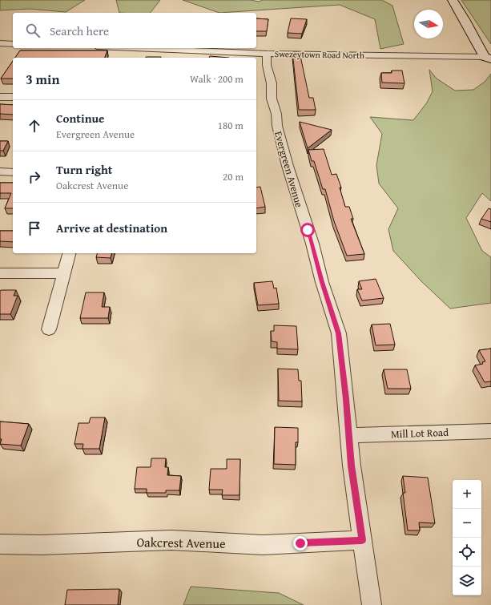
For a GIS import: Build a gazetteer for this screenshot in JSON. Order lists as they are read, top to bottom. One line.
{"streets":{"street":["Swezeytown Road North","Evergreen Avenue","Mill Lot Road","Oakcrest Avenue"]},"crossings":[["Swezeytown Road North","Evergreen Avenue"],["Evergreen Avenue","Mill Lot Road"],["Evergreen Avenue","Oakcrest Avenue"]],"north":"right","page":{"search":"Search here","heading":["3 min","Walk · 200 m"],"list":[["Continue","Evergreen Avenue","180 m"],["Turn right","Oakcrest Avenue","20 m"],"Arrive at destination"],"map_buttons":["+","−"]}}
